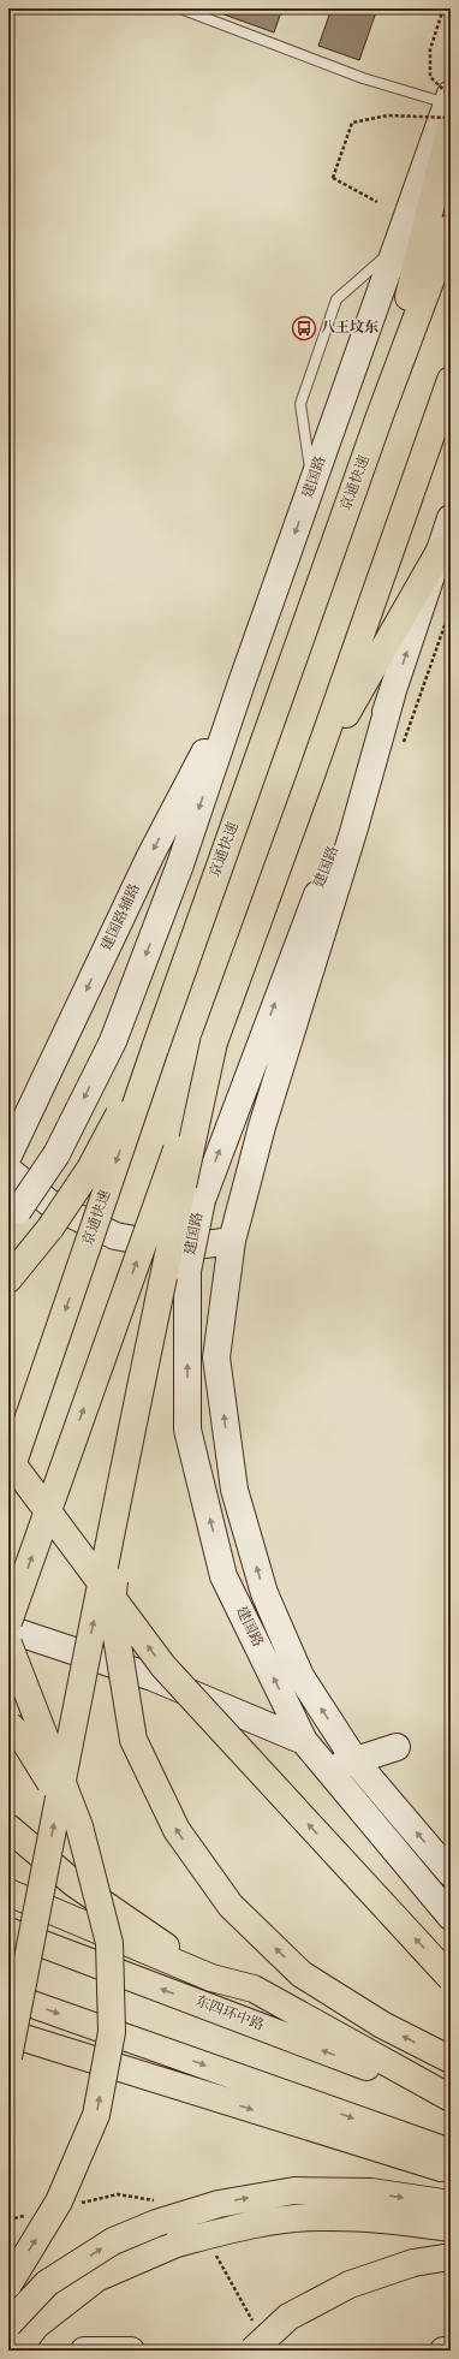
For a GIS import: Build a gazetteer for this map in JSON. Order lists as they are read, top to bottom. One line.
{"streets":{"highway":["京通快速","东四环中路"],"street":["建国路","建国路辅路"]},"crossings":[["建国路","建国路辅路"]],"places":{"bus stop":["八王坟东"]}}
